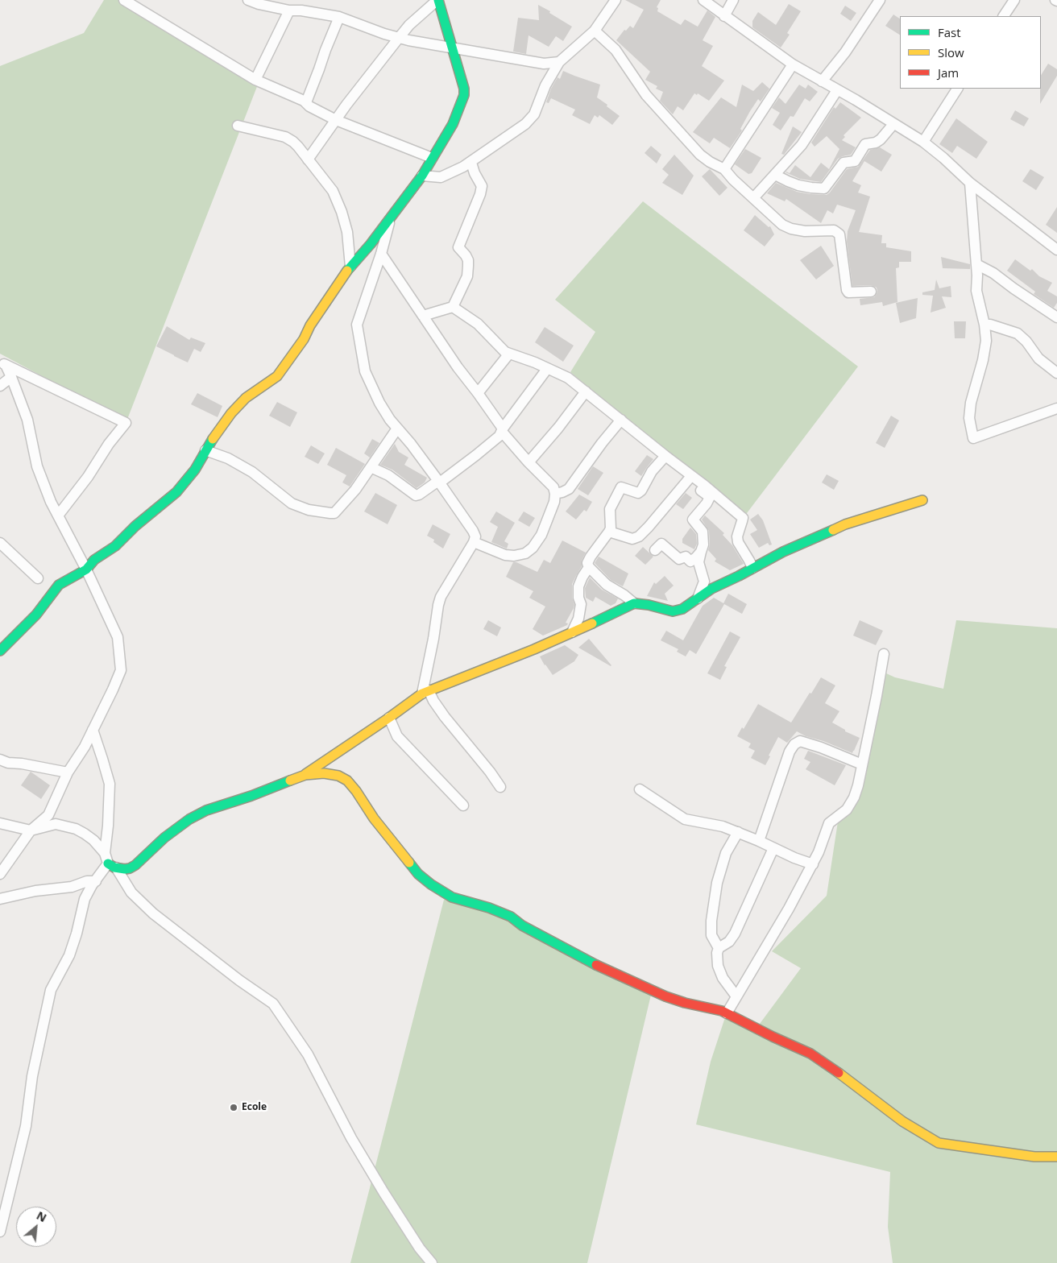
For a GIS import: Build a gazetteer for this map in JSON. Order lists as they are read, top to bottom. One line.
{"places":["Ecole"],"legend":["Fast","Slow","Jam"],"north":"top right"}
